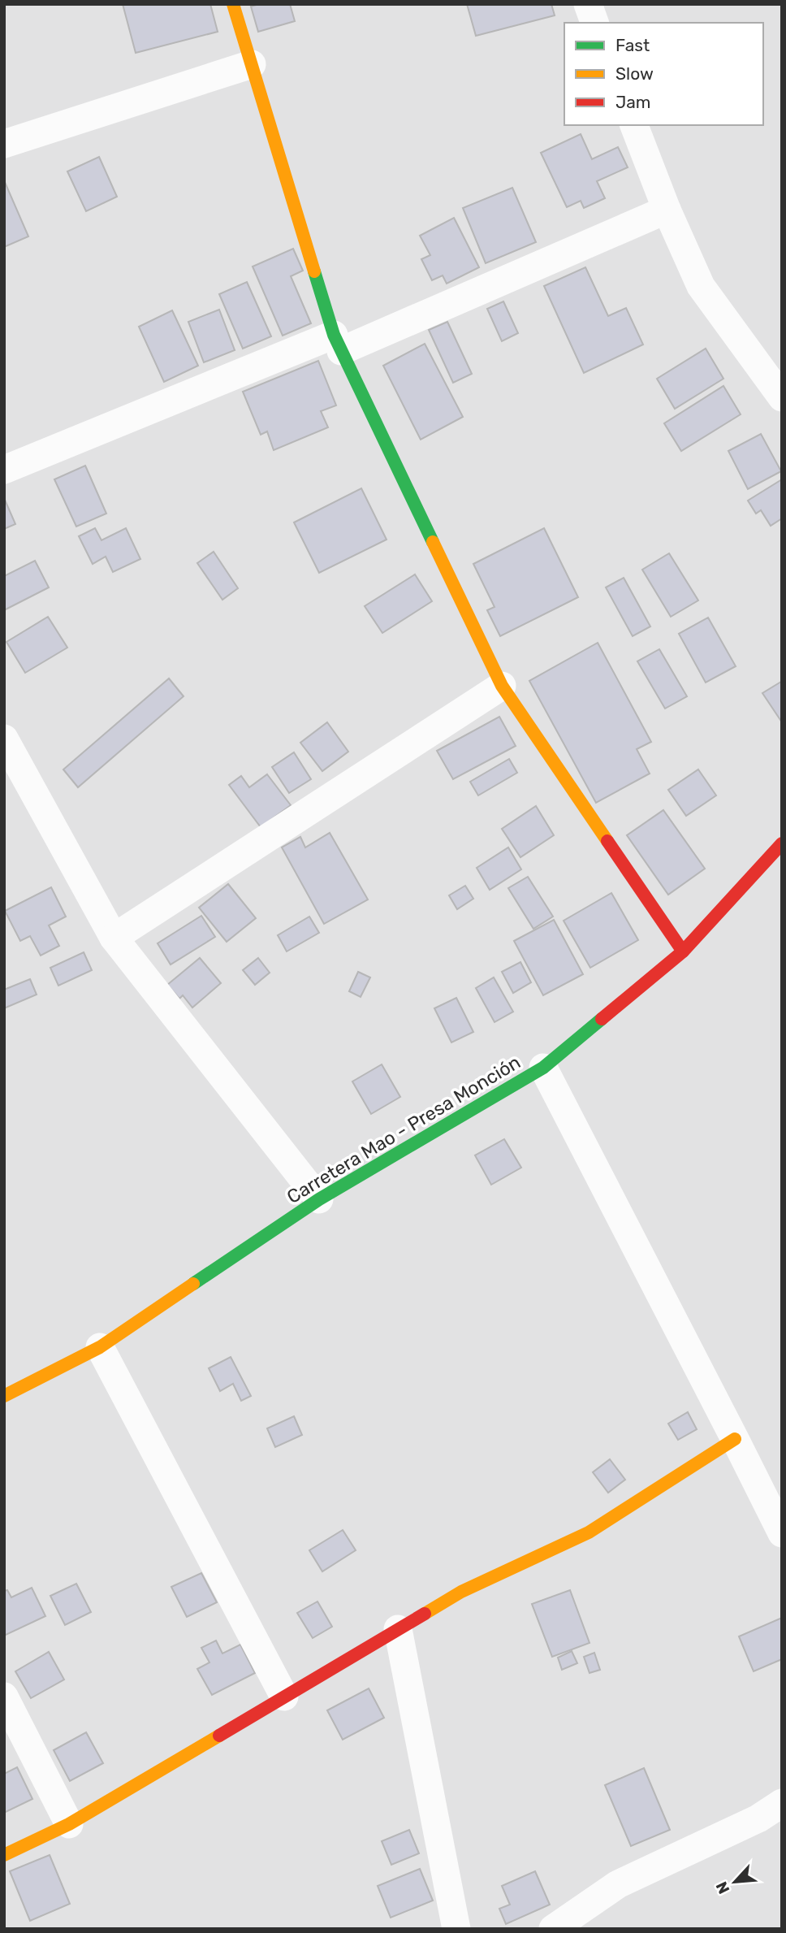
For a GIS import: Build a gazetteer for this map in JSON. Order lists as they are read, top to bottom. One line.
{"streets":{"street":["Carretera Mao - Presa Monción"]},"legend":["Fast","Slow","Jam"],"north":"bottom left"}
